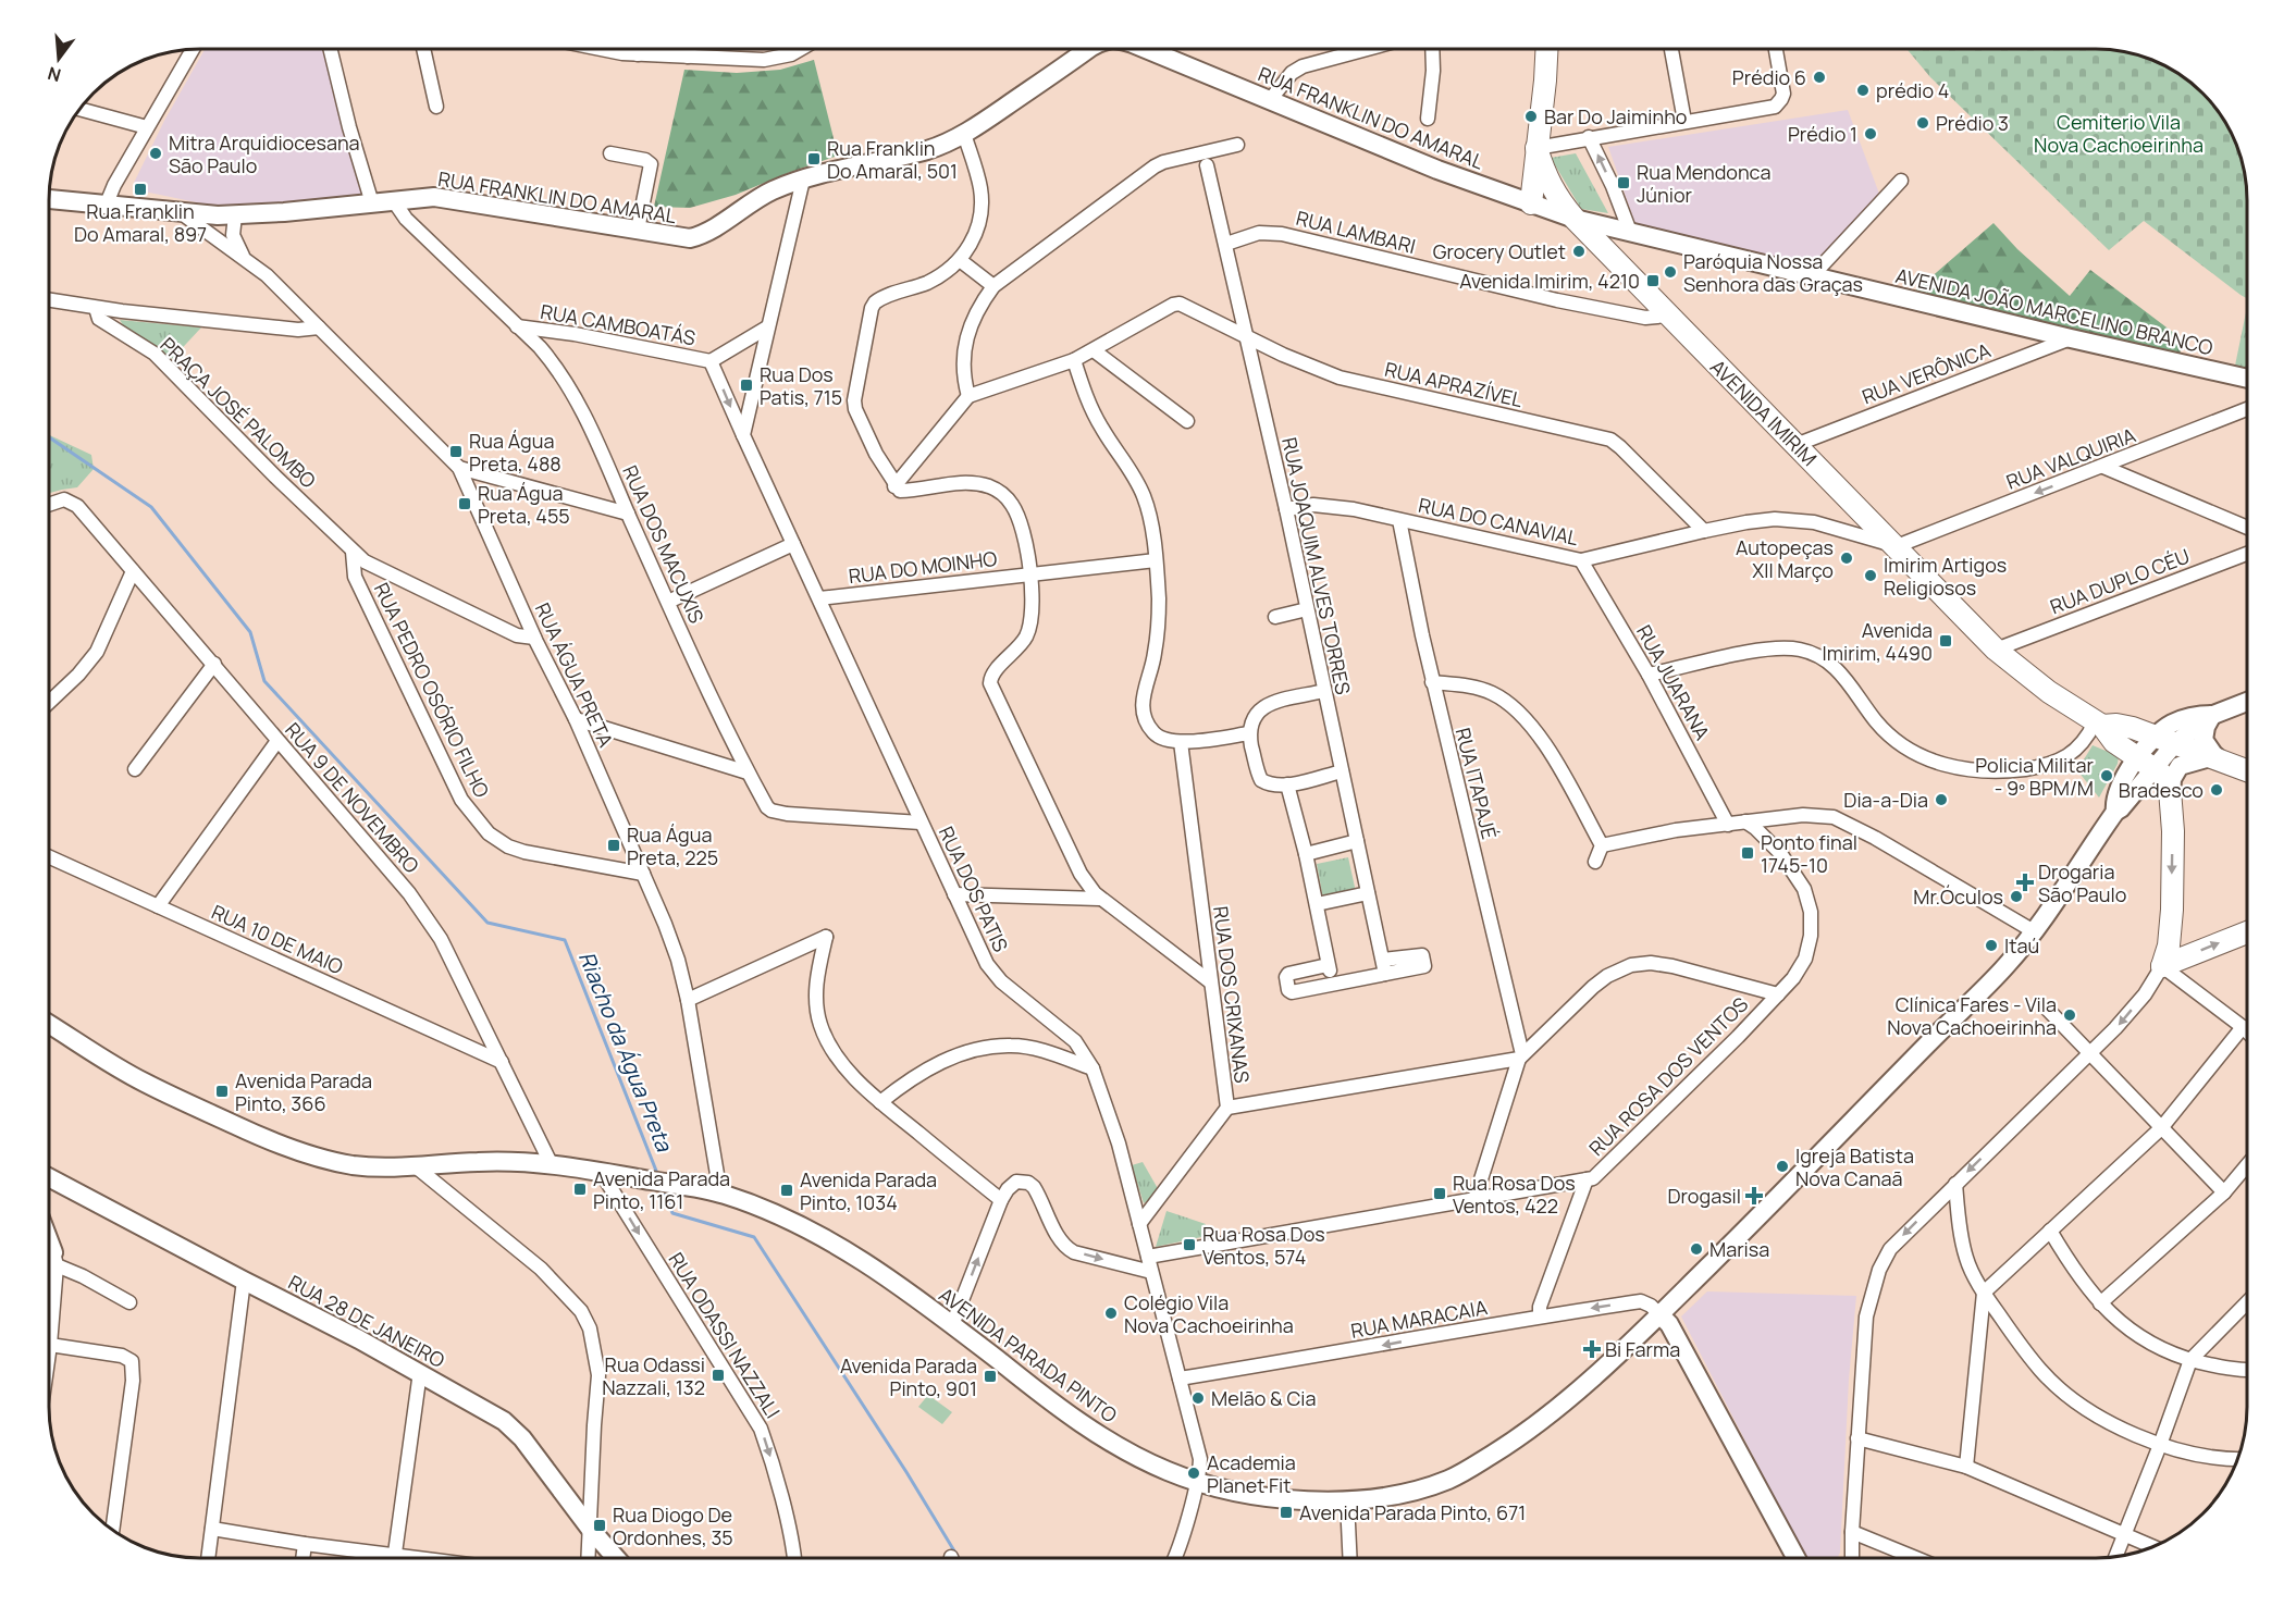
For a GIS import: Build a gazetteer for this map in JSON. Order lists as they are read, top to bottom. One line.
{"streets":{"main road":["AVENIDA IMIRIM"],"street":["RUA FRANKLIN DO AMARAL","RUA LAMBARI","AVENIDA JOÃO MARCELINO BRANCO","RUA CAMBOATÁS","RUA VERÔNICA","RUA APRAZÍVEL","PRAÇA JOSÉ PALOMBO","RUA VALQUIRIA","RUA DO CANAVIAL","RUA DOS MACUXIS","RUA JOAQUIM ALVES TORRES","RUA DO MOINHO","RUA DUPLO CÉU","RUA ÁGUA PRETA","RUA JUARANA","RUA PEDRO OSÓRIO FILHO","RUA ITAPAJÉ","RUA 9 DE NOVEMBRO","RUA DOS PATIS","RUA 10 DE MAIO","RUA DOS CRIXANAS","RUA ROSA DOS VENTOS","RUA MARACAIA","RUA 28 DE JANEIRO","RUA ODASSI NAZZALI","AVENIDA PARADA PINTO"]},"crossings":[["RUA FRANKLIN DO AMARAL","AVENIDA JOÃO MARCELINO BRANCO"],["RUA FRANKLIN DO AMARAL","AVENIDA IMIRIM"],["RUA FRANKLIN DO AMARAL","RUA DOS MACUXIS"],["RUA FRANKLIN DO AMARAL","RUA ÁGUA PRETA"],["RUA LAMBARI","AVENIDA IMIRIM"],["RUA LAMBARI","RUA JOAQUIM ALVES TORRES"],["AVENIDA JOÃO MARCELINO BRANCO","RUA VERÔNICA"],["AVENIDA JOÃO MARCELINO BRANCO","AVENIDA IMIRIM"],["RUA CAMBOATÁS","RUA DOS MACUXIS"],["RUA CAMBOATÁS","RUA DOS PATIS"],["RUA VERÔNICA","AVENIDA IMIRIM"],["RUA APRAZÍVEL","RUA DO CANAVIAL"],["RUA APRAZÍVEL","RUA JOAQUIM ALVES TORRES"],["PRAÇA JOSÉ PALOMBO","RUA ÁGUA PRETA"],["PRAÇA JOSÉ PALOMBO","RUA PEDRO OSÓRIO FILHO"],["AVENIDA IMIRIM","RUA VALQUIRIA"],["AVENIDA IMIRIM","RUA DO CANAVIAL"],["AVENIDA IMIRIM","RUA DUPLO CÉU"],["AVENIDA IMIRIM","AVENIDA PARADA PINTO"],["RUA VALQUIRIA","RUA DO CANAVIAL"],["RUA DO CANAVIAL","RUA JOAQUIM ALVES TORRES"],["RUA DO CANAVIAL","RUA JUARANA"],["RUA DO CANAVIAL","RUA ITAPAJÉ"],["RUA DOS MACUXIS","RUA DOS PATIS"],["RUA DO MOINHO","RUA DOS PATIS"],["RUA ÁGUA PRETA","RUA PEDRO OSÓRIO FILHO"],["RUA ÁGUA PRETA","AVENIDA PARADA PINTO"],["RUA 9 DE NOVEMBRO","RUA 10 DE MAIO"],["RUA 9 DE NOVEMBRO","AVENIDA PARADA PINTO"],["RUA DOS PATIS","RUA DOS CRIXANAS"],["RUA DOS PATIS","RUA ROSA DOS VENTOS"],["RUA DOS PATIS","RUA MARACAIA"],["RUA DOS PATIS","AVENIDA PARADA PINTO"],["RUA MARACAIA","AVENIDA PARADA PINTO"],["RUA ODASSI NAZZALI","AVENIDA PARADA PINTO"]],"one_way":["RUA VALQUIRIA","RUA MARACAIA"],"water":["Riacho da Água Preta"],"parks":["Cemiterio Vila Nova Cachoeirinha"],"places":{"other":["Prédio 6","prédio 4","Bar Do Jaiminho","Prédio 3","Prédio 1","Mitra Arquidiocesana São Paulo","Grocery Outlet","Paróquia Nossa Senhora das Graças","Autopeças XII Março","Imirim Artigos Religiosos","Policia Militar - 9º BPM/M","Bradesco","Dia-a-Dia","Mr.Óculos","Itaú","Clínica Fares - Vila Nova Cachoeirinha","Igreja Batista Nova Canaã","Marisa","Colégio Vila Nova Cachoeirinha","Melão & Cia","Academia Planet Fit"],"transit":["Rua Franklin Do Amaral, 501","Rua Mendonca Júnior","Rua Franklin Do Amaral, 897","Avenida Imirim, 4210","Rua Dos Patis, 715","Rua Água Preta, 488","Rua Água Preta, 455","Avenida Imirim, 4490","Rua Água Preta, 225","Ponto final 1745-10","Avenida Parada Pinto, 366","Avenida Parada Pinto, 1161","Avenida Parada Pinto, 1034","Rua Rosa Dos Ventos, 422","Rua Rosa Dos Ventos, 574","Rua Odassi Nazzali, 132","Avenida Parada Pinto, 901","Avenida Parada Pinto, 671","Rua Diogo De Ordonhes, 35"],"health":["Drogaria São Paulo","Drogasil","Bi Farma"]},"north":"bottom"}
